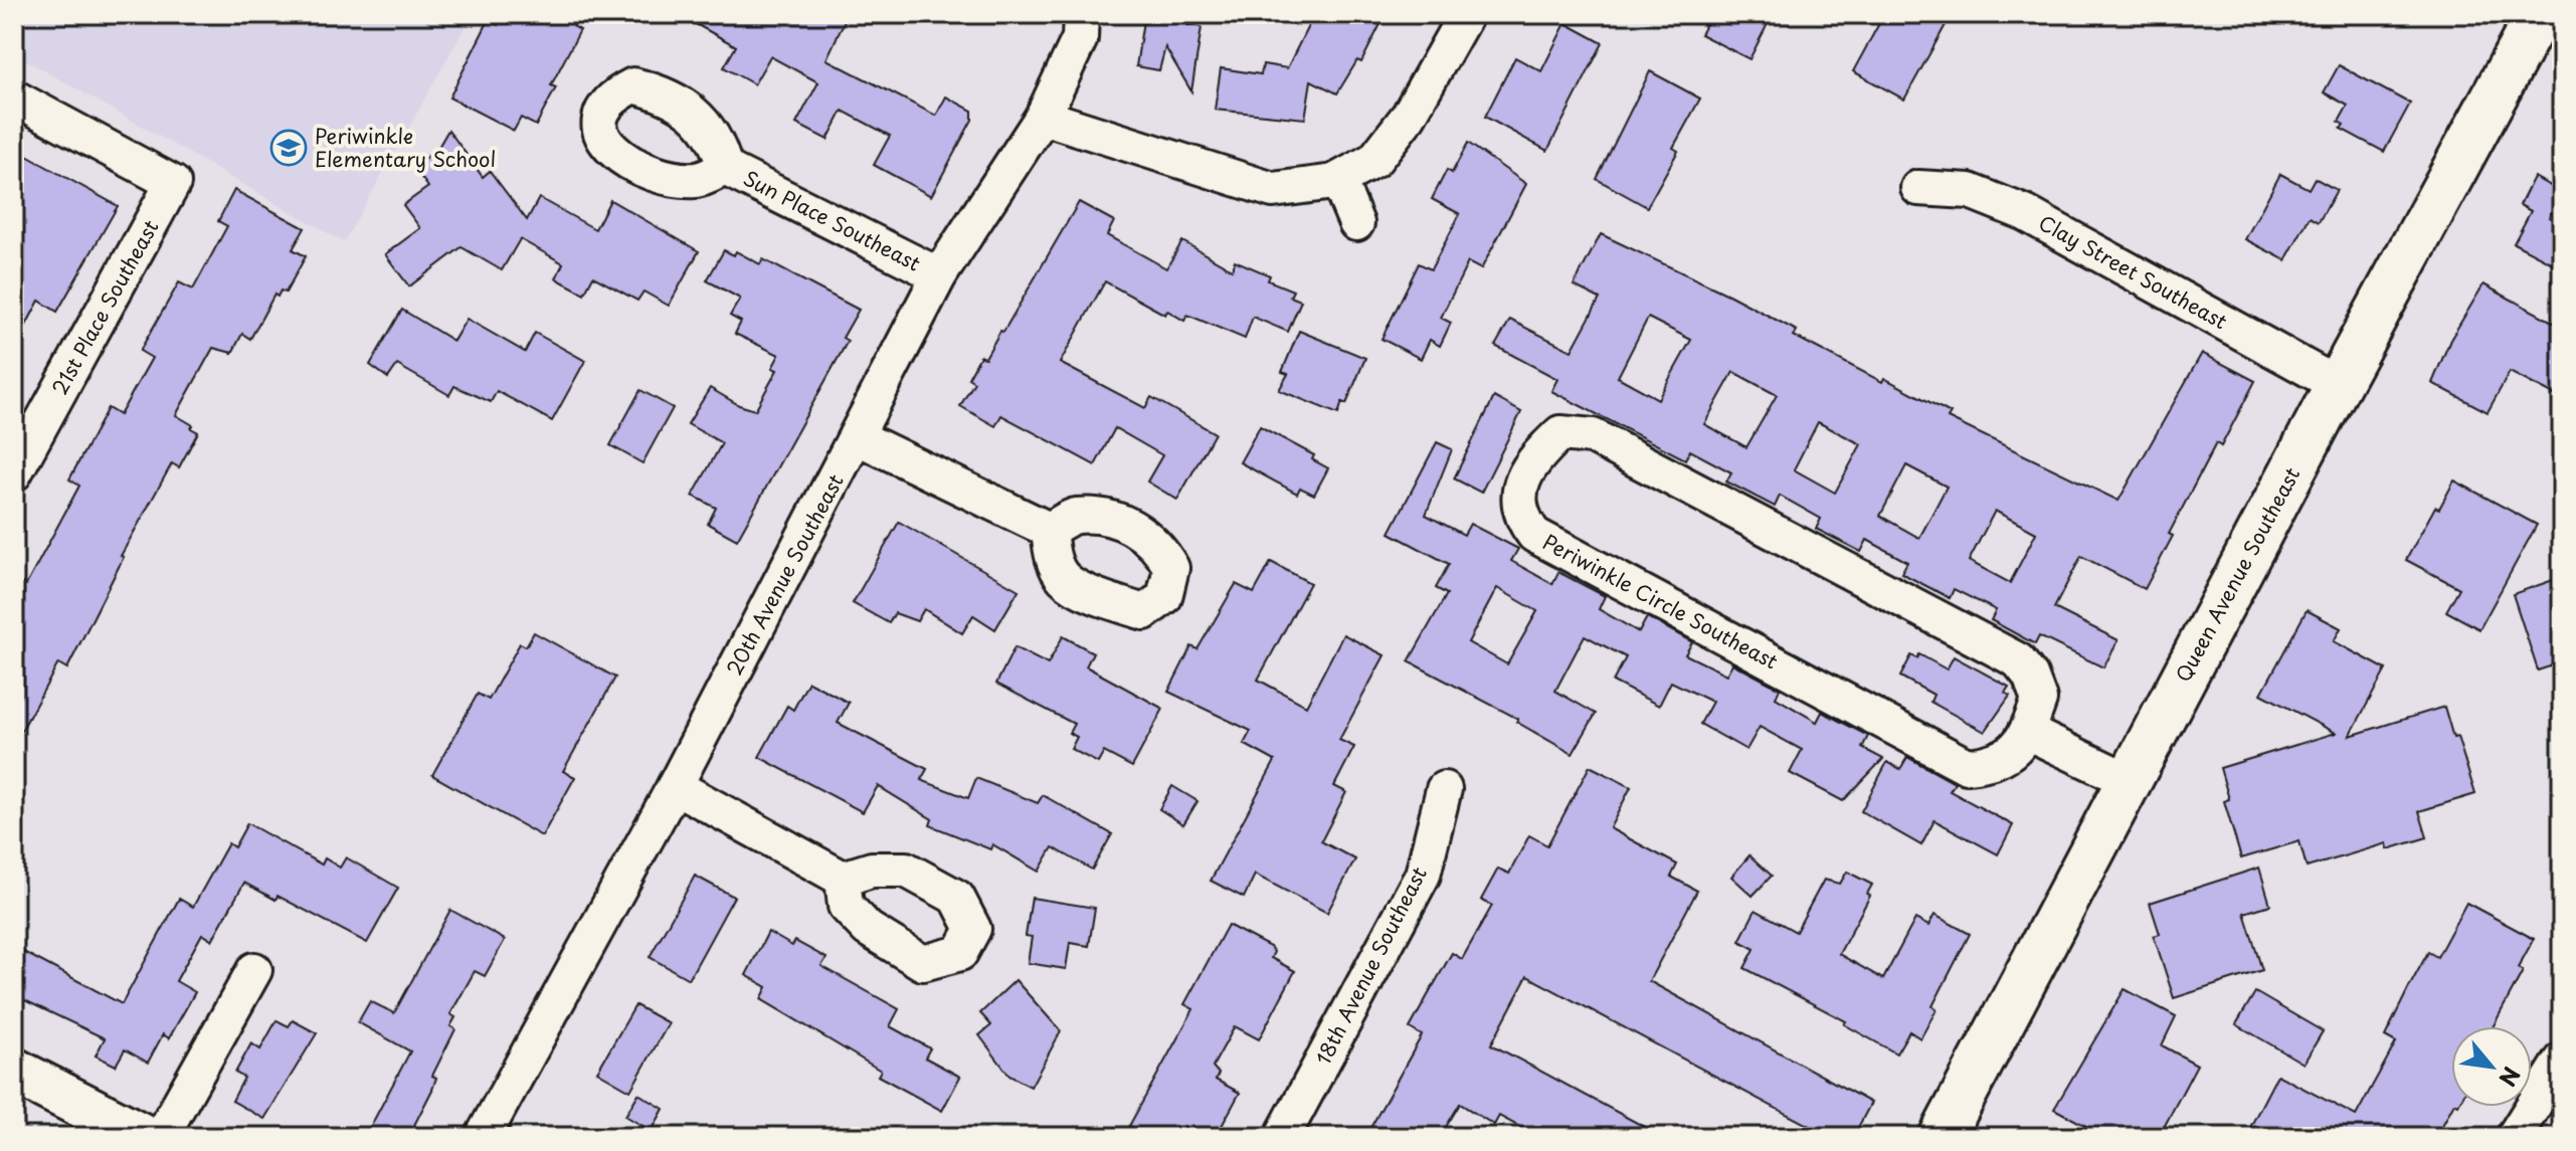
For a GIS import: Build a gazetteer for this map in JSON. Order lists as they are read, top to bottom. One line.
{"streets":{"main road":["Queen Avenue Southeast"],"street":["Sun Place Southeast","Clay Street Southeast","21st Place Southeast","20th Avenue Southeast","Periwinkle Circle Southeast","18th Avenue Southeast"]},"crossings":[["Sun Place Southeast","20th Avenue Southeast"],["Clay Street Southeast","Queen Avenue Southeast"]],"places":{"school or university":["Periwinkle Elementary School"]},"north":"bottom right"}
